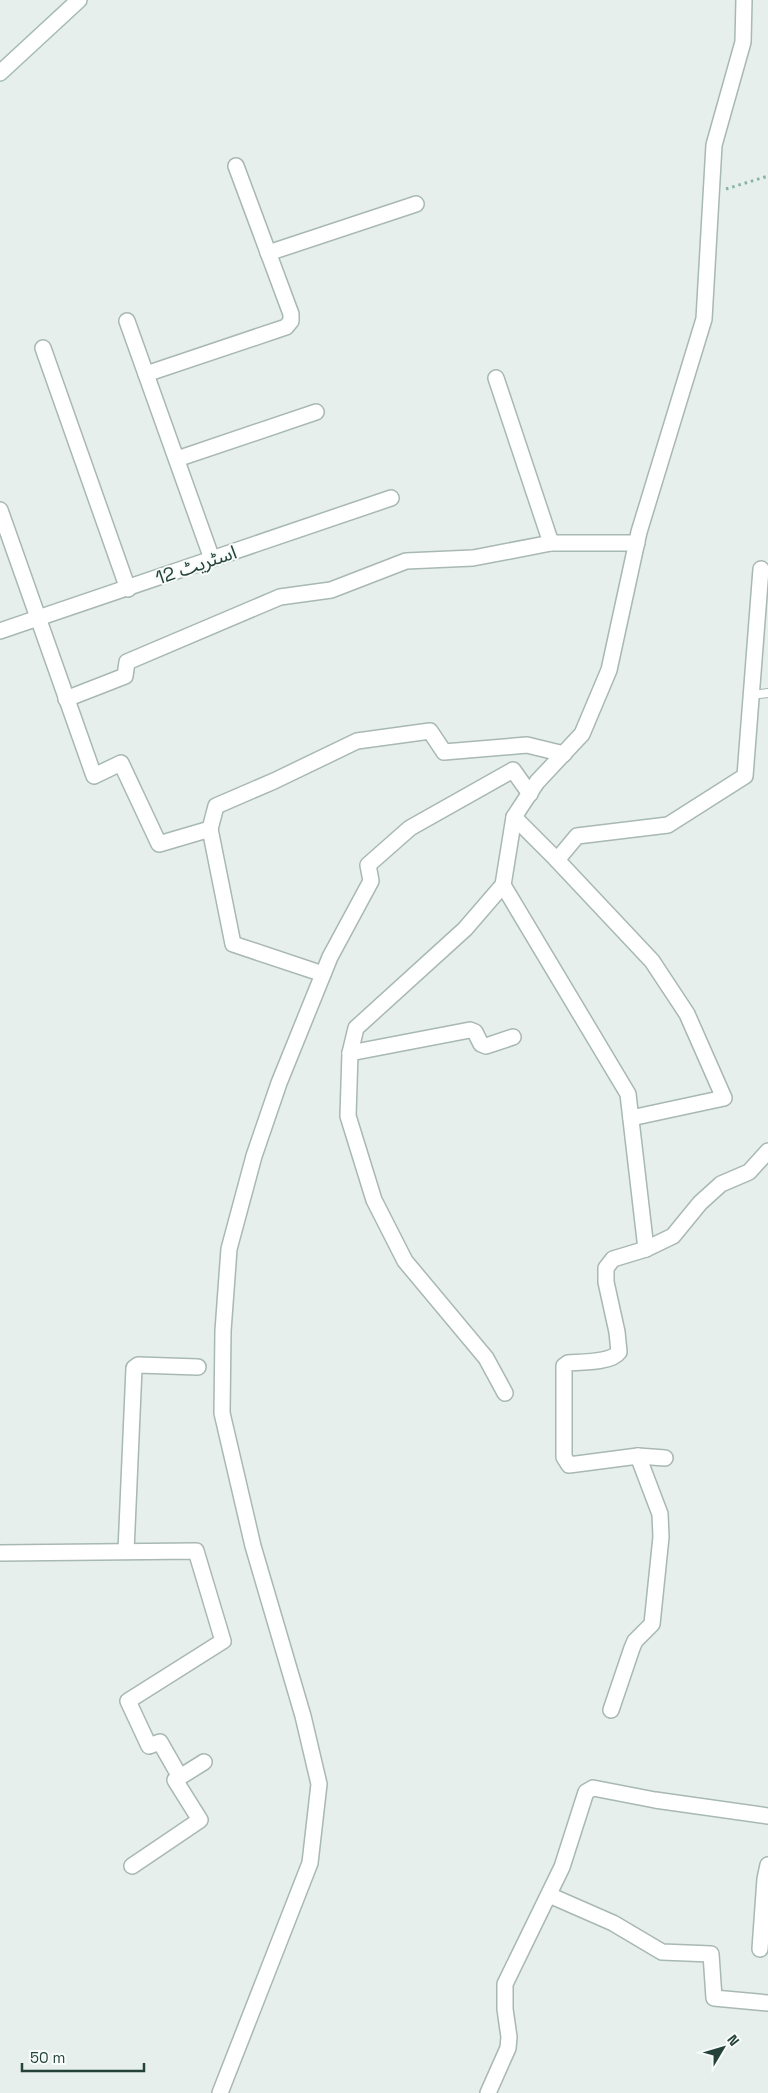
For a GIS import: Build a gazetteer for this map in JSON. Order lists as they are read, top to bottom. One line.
{"streets":{"street":["اسٹریٹ 12"]},"scale_bar":"50 m","north":"top right"}
